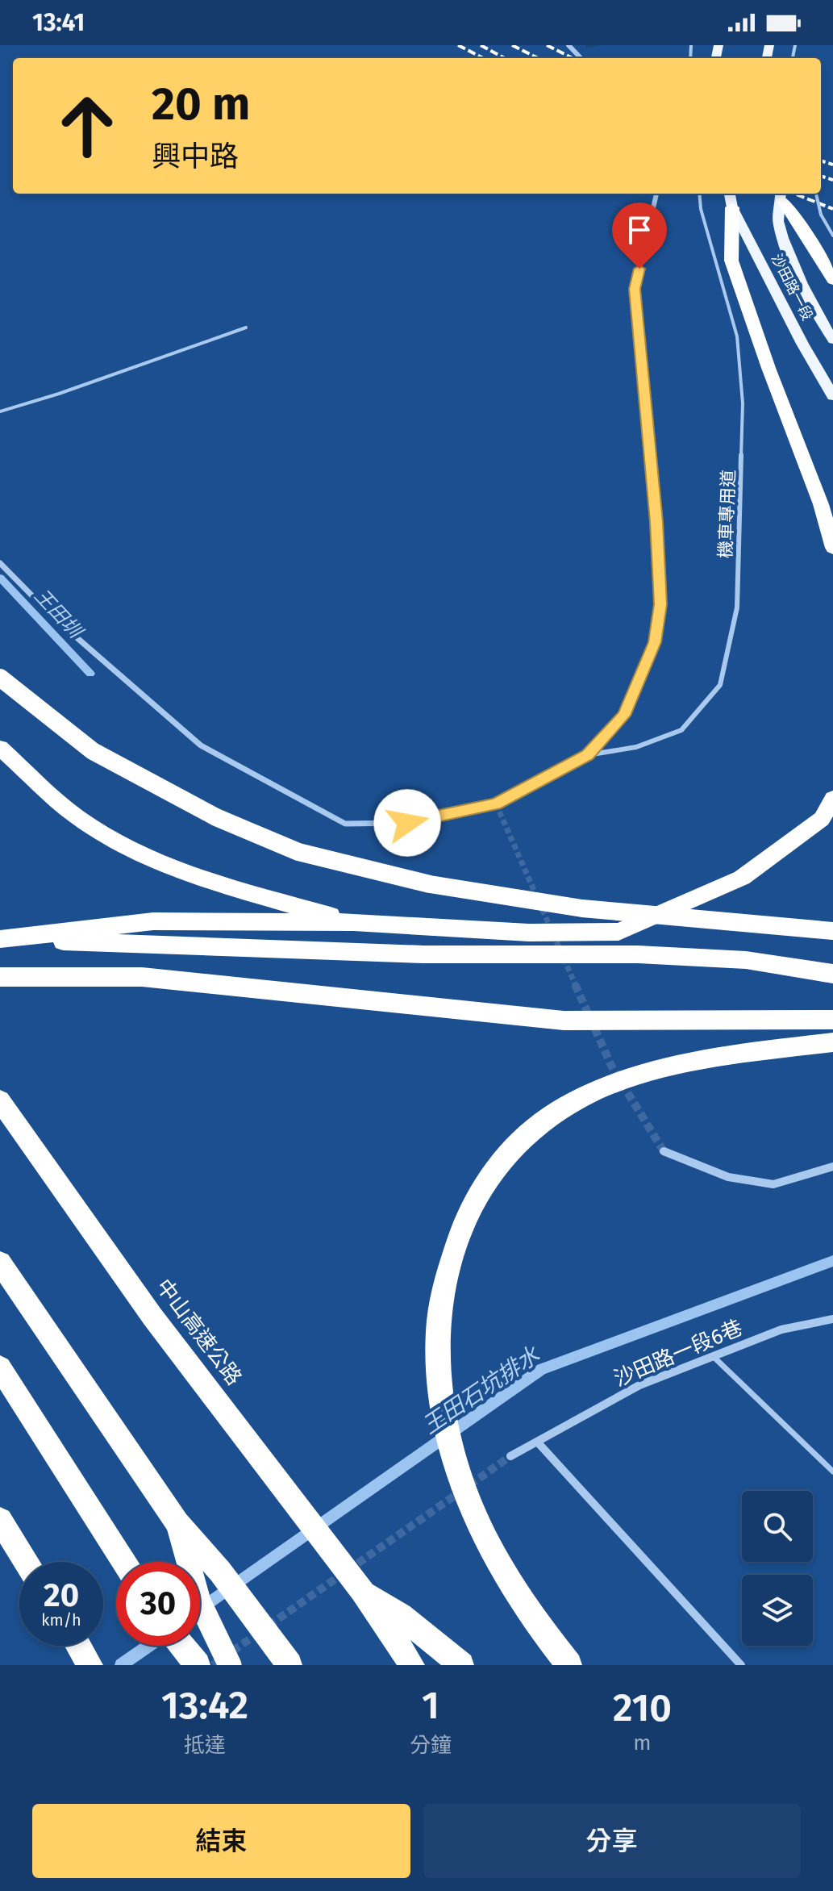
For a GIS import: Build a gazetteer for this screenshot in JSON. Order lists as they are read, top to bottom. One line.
{"streets":{"highway":["中山高速公路"],"main road":["沙田路一段"],"street":["沙田路一段6巷"],"lane":["機車專用道"]},"water":["王田圳","王田石坑排水"],"page":{"status":"13:41","turn":["20 m","興中路"],"speed":"20 km/h","limit":"30","eta":["13:42","抵達","1","分鐘","210","m"],"buttons":["結束","分享"]}}
